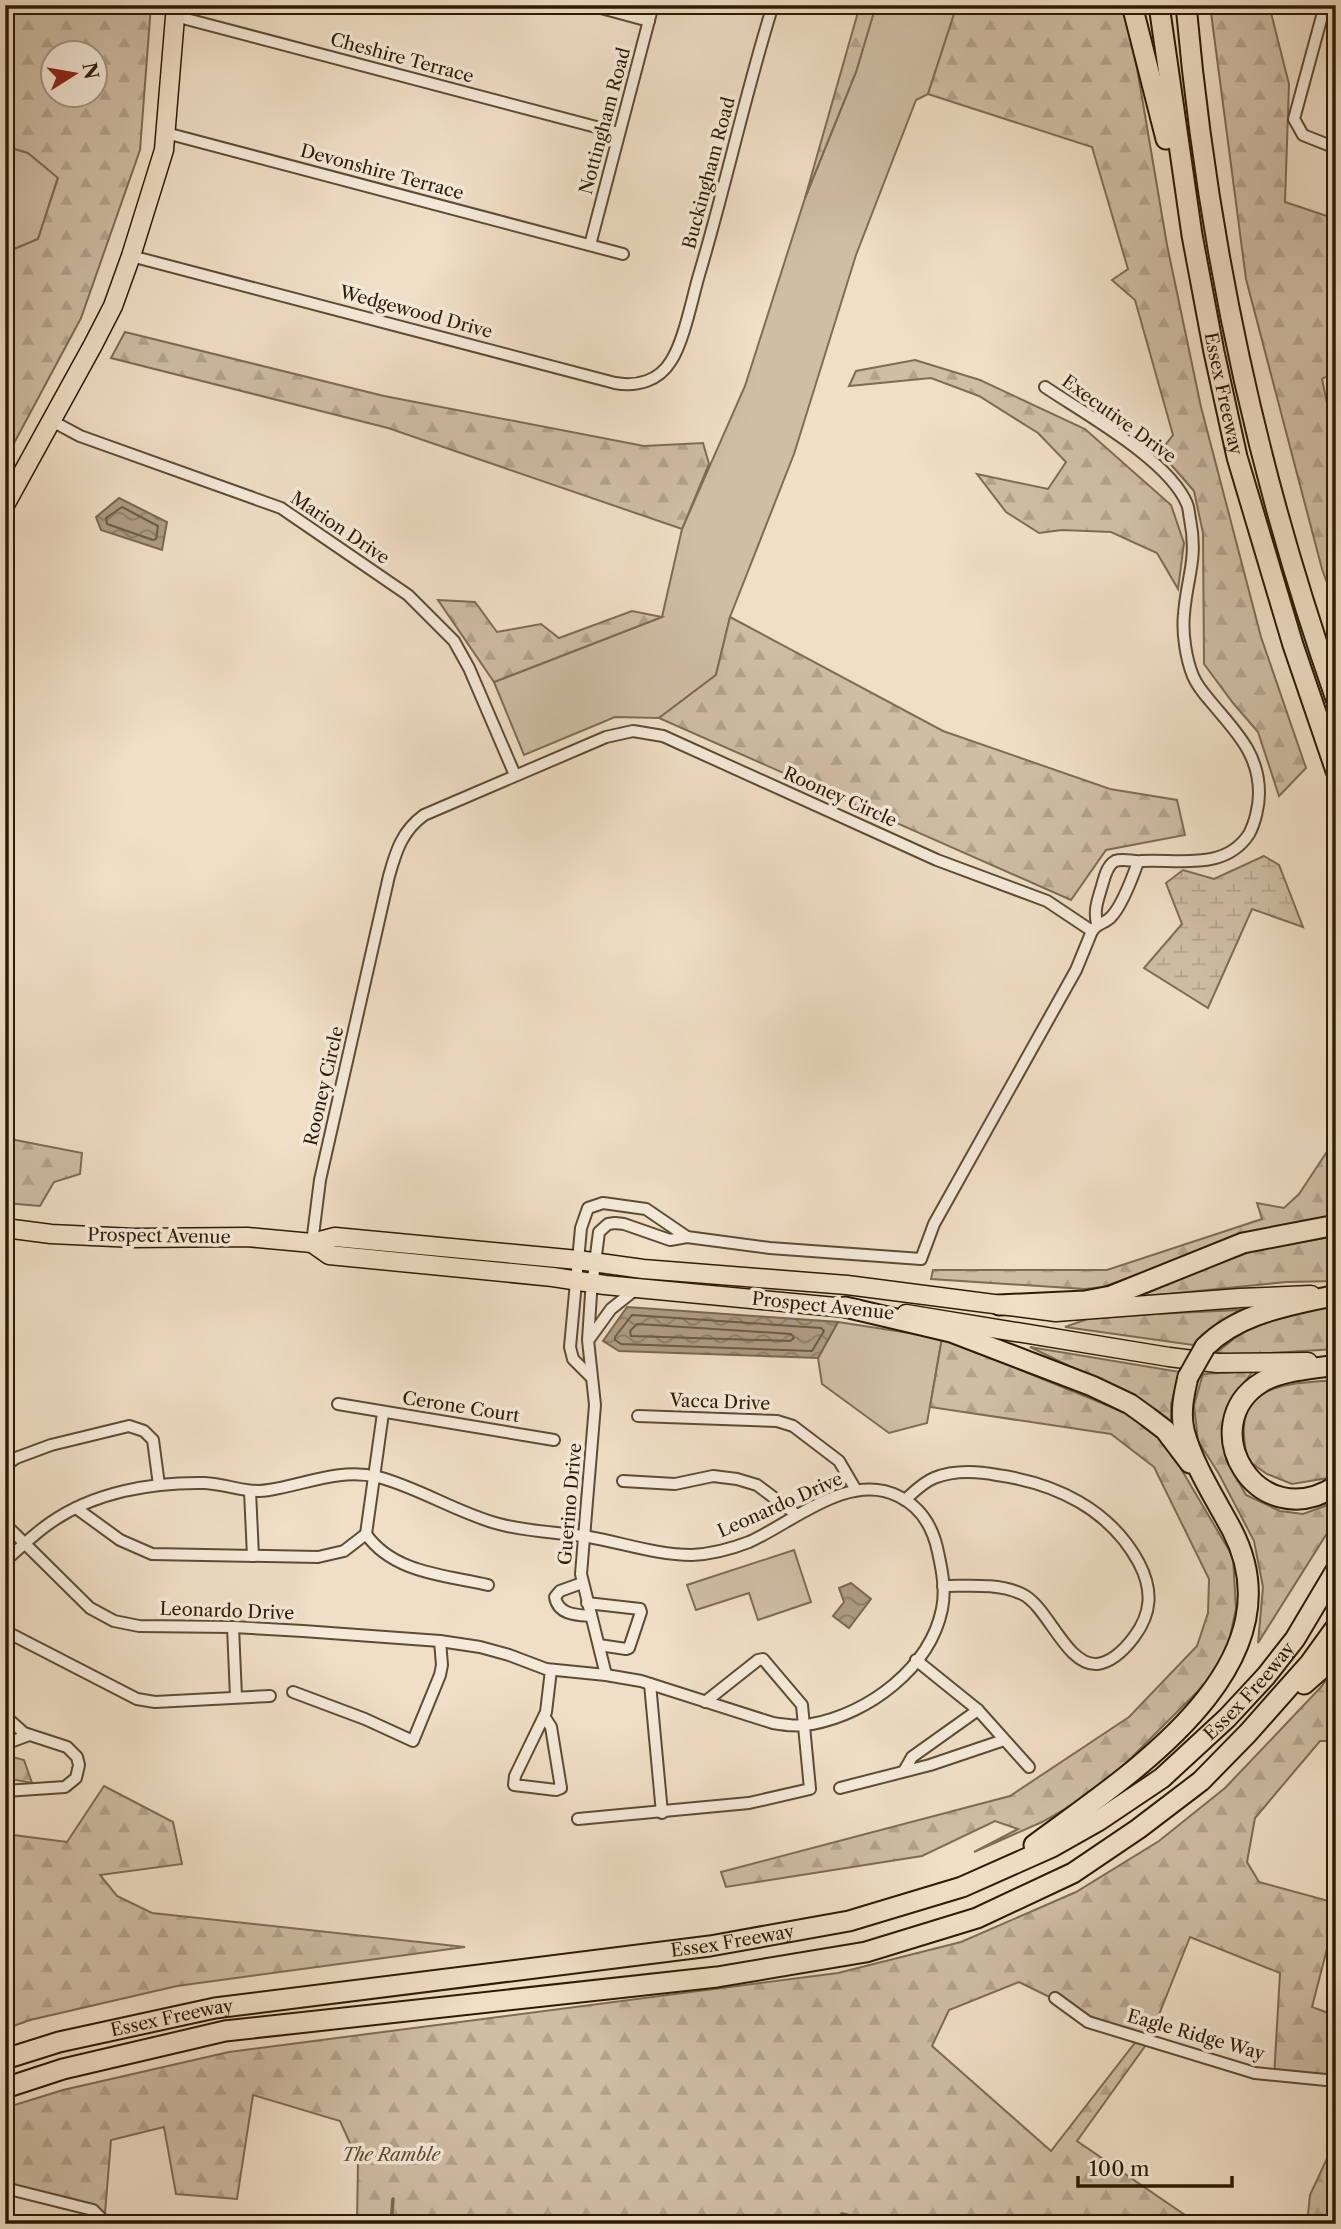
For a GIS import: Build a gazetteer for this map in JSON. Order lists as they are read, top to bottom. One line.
{"streets":{"highway":["Essex Freeway"],"main road":["Prospect Avenue"],"street":["Cheshire Terrace","Nottingham Road","Devonshire Terrace","Buckingham Road","Wedgewood Drive","Executive Drive","Marion Drive","Rooney Circle","Vacca Drive","Cerone Court","Guerino Drive","Leonardo Drive","Eagle Ridge Way"]},"crossings":[["Cheshire Terrace","Nottingham Road"],["Nottingham Road","Devonshire Terrace"],["Buckingham Road","Wedgewood Drive"],["Executive Drive","Rooney Circle"],["Marion Drive","Rooney Circle"],["Rooney Circle","Prospect Avenue"],["Prospect Avenue","Guerino Drive"],["Vacca Drive","Leonardo Drive"],["Cerone Court","Leonardo Drive"],["Guerino Drive","Leonardo Drive"]],"parks":["The Ramble"],"scale_bar":"100 m","north":"right"}
